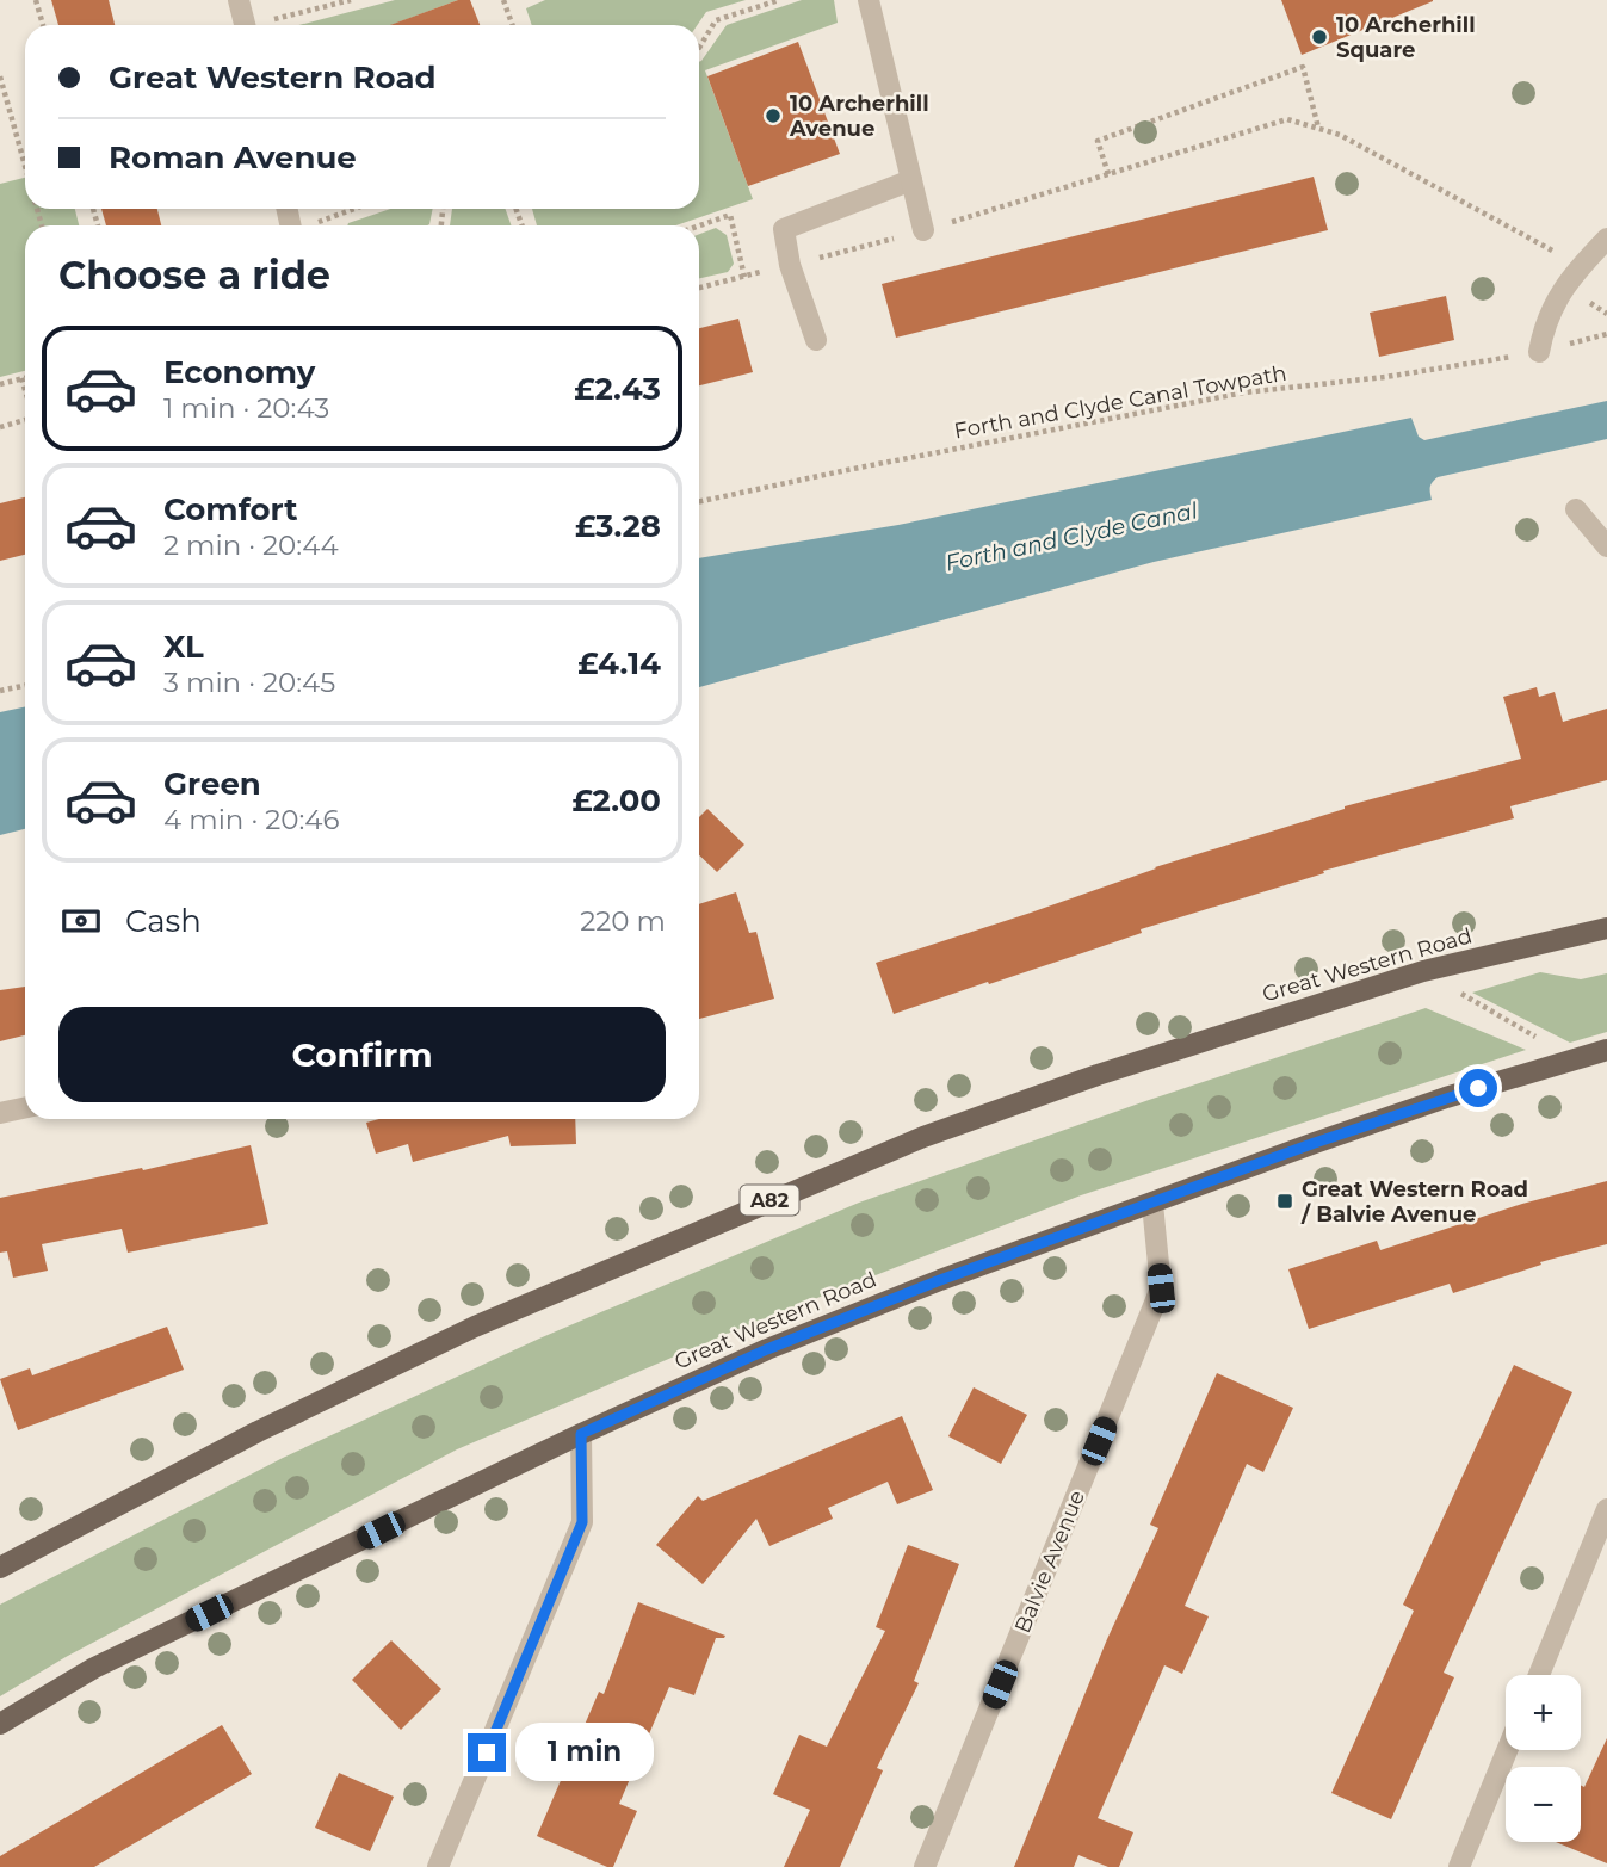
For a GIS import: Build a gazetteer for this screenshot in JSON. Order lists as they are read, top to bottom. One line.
{"streets":{"main road":["Great Western Road","A82"],"street":["Balvie Avenue"],"path":["Forth and Clyde Canal Towpath"]},"crossings":[["Great Western Road","Balvie Avenue"]],"water":["Forth and Clyde Canal"],"places":{"other":["10 Archerhill Square","10 Archerhill Avenue"],"transit":["Great Western Road / Balvie Avenue"]},"page":{"banner":["Great Western Road","Roman Avenue"],"heading":"Choose a ride","list":[{"name":"Economy","note":"1 min · 20:43","value":"£2.43"},{"name":"Comfort","note":"2 min · 20:44","value":"£3.28"},{"name":"XL","note":"3 min · 20:45","value":"£4.14"},{"name":"Green","note":"4 min · 20:46","value":"£2.00"}],"pay":["Cash","220 m"],"buttons":"Confirm","map_buttons":["+","−"],"bubble":"1 min"}}
